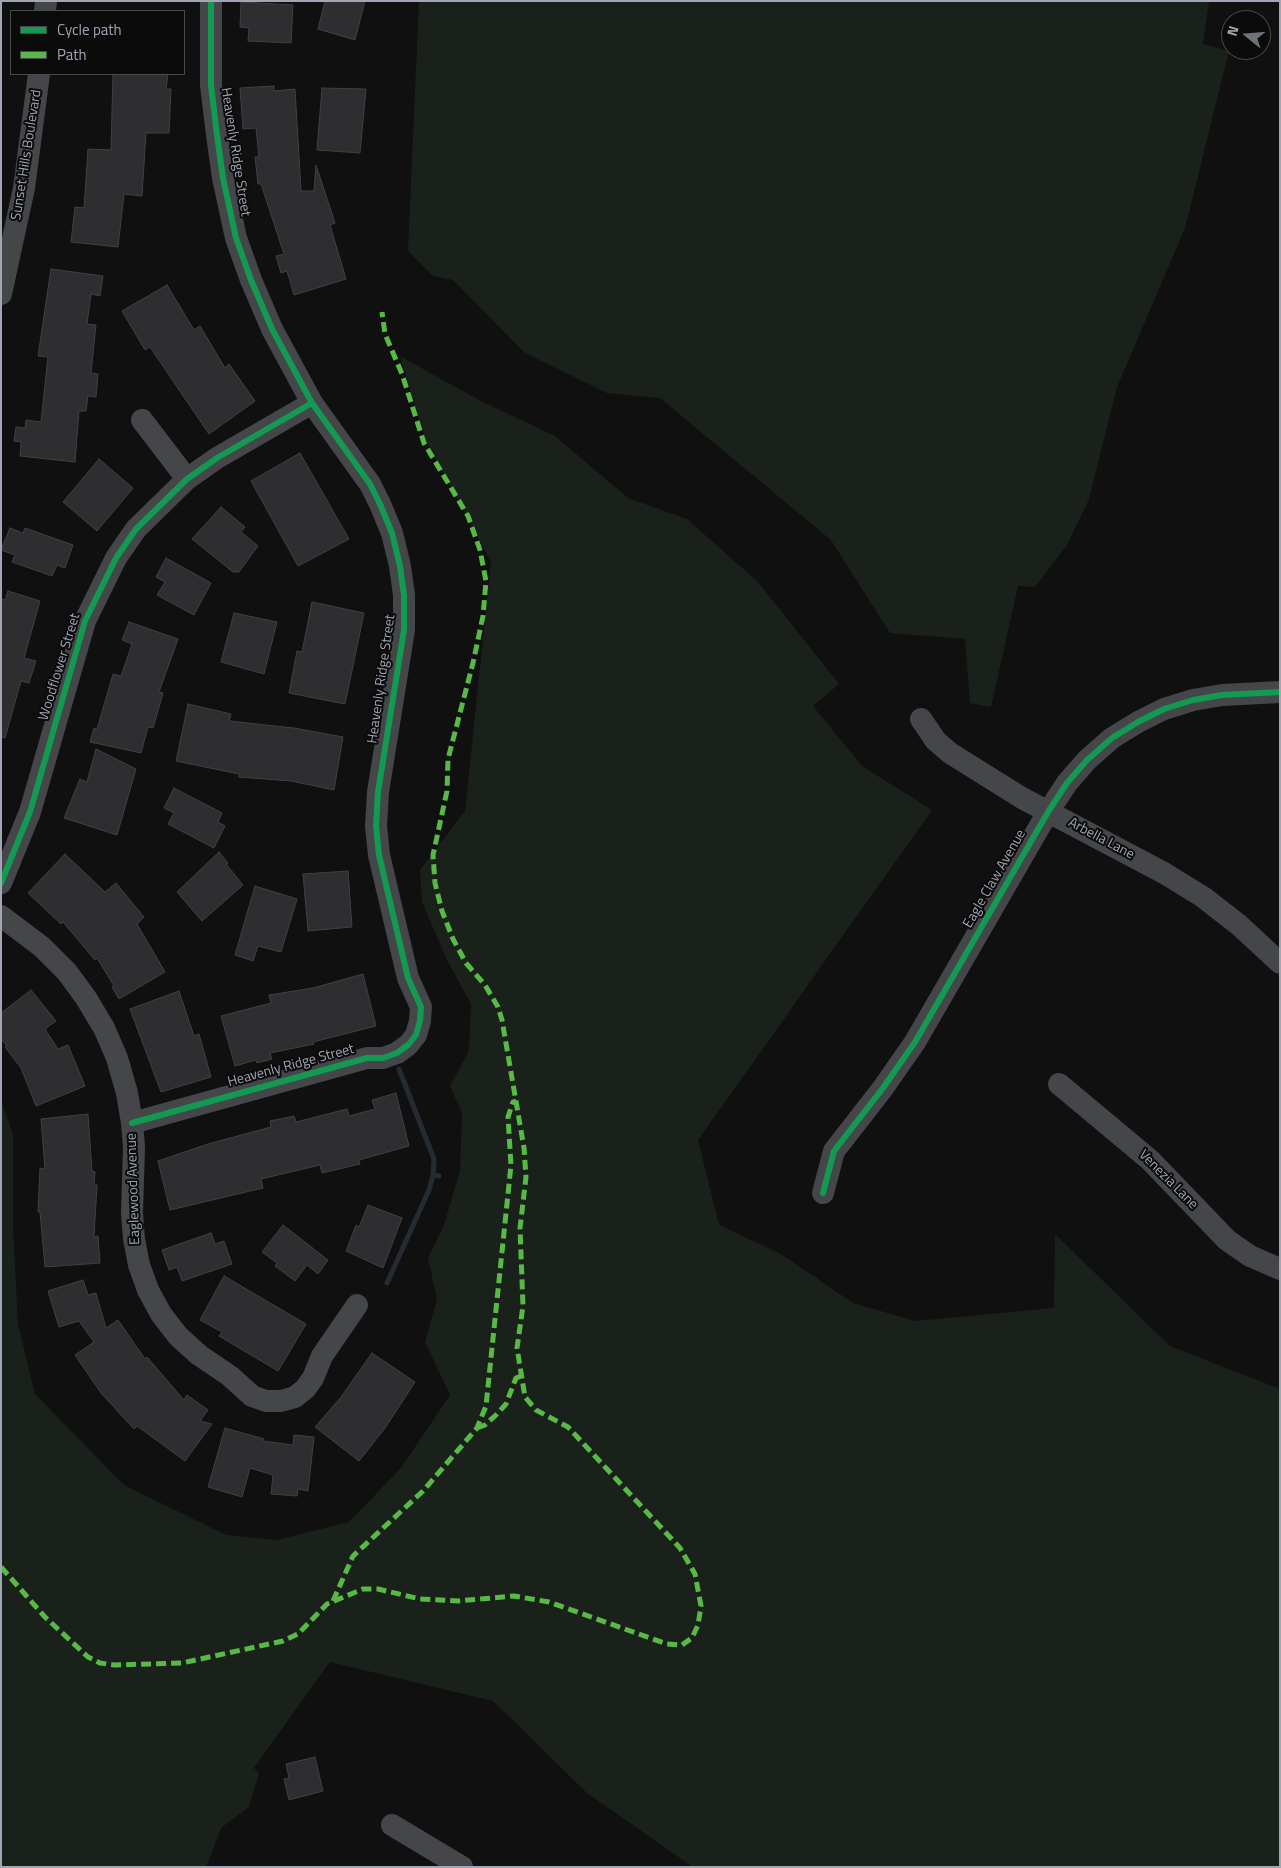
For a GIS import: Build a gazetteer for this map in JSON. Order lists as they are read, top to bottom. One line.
{"streets":{"street":["Heavenly Ridge Street","Sunset Hills Boulevard","Woodflower Street","Arbella Lane","Eagle Claw Avenue","Venezia Lane","Eaglewood Avenue"]},"crossings":[["Heavenly Ridge Street","Woodflower Street"],["Heavenly Ridge Street","Eaglewood Avenue"],["Arbella Lane","Eagle Claw Avenue"]],"legend":["Cycle path","Path"],"north":"left"}
